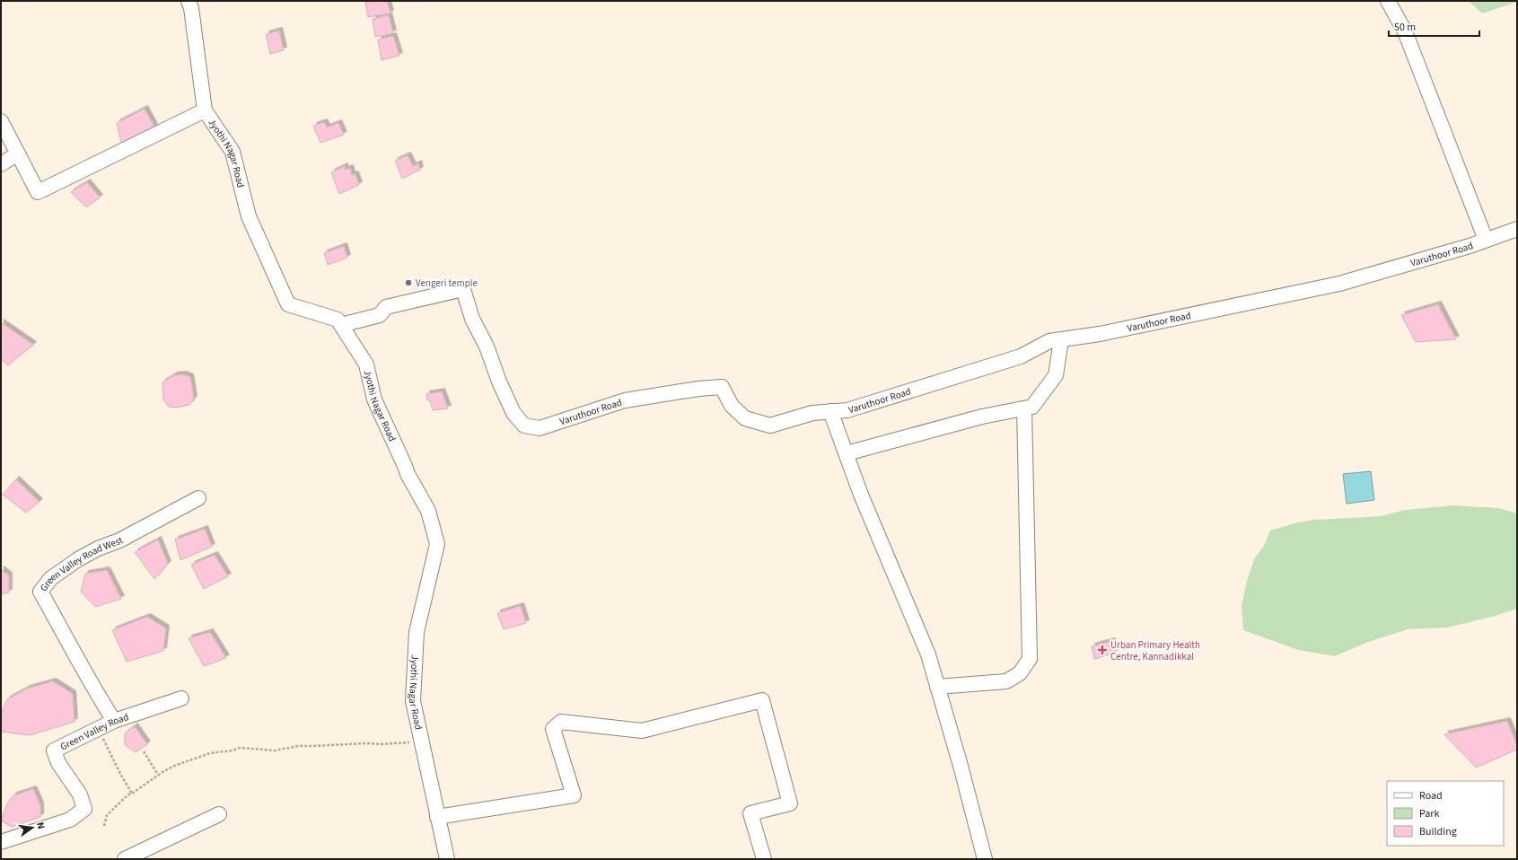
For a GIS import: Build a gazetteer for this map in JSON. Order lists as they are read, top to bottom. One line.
{"streets":{"street":["Jyothi Nagar Road","Varuthoor Road","Green Valley Road West","Green Valley Road"]},"crossings":[["Jyothi Nagar Road","Varuthoor Road"],["Green Valley Road West","Green Valley Road"]],"places":{"other":["Vengeri temple"],"health":["Urban Primary Health Centre, Kannadikkal"]},"legend":["Road","Park","Building"],"scale_bar":"50 m","north":"right"}
